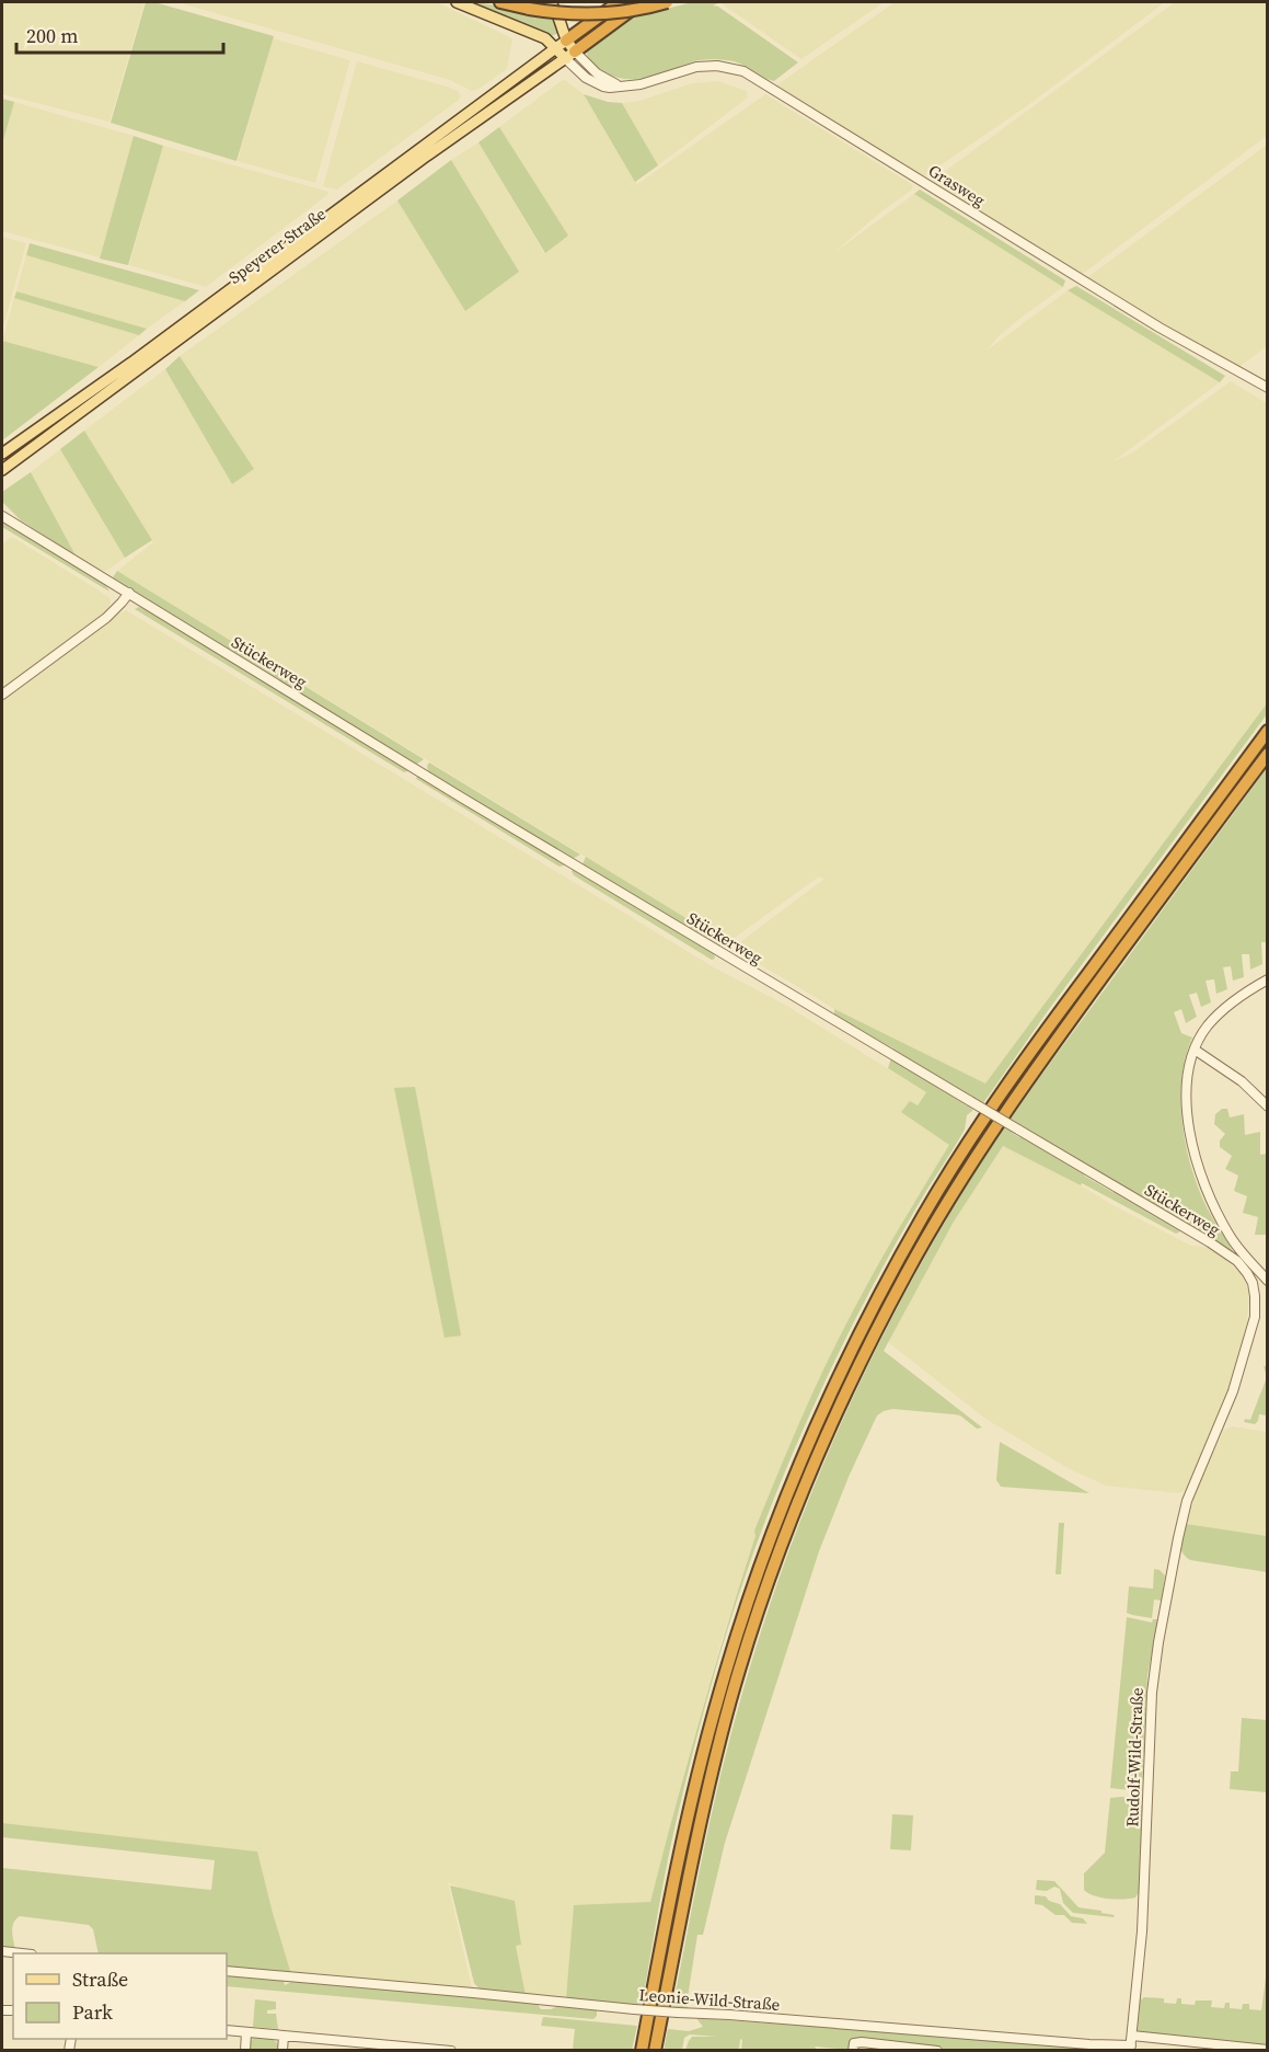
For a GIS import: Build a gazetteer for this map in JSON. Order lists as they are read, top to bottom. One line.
{"streets":{"main road":["Speyerer Straße"],"street":["Grasweg","Stückerweg","Rudolf-Wild-Straße","Leonie-Wild-Straße"]},"crossings":[["Grasweg","Speyerer Straße"],["Stückerweg","Rudolf-Wild-Straße"],["Rudolf-Wild-Straße","Leonie-Wild-Straße"]],"legend":["Straße","Park"],"scale_bar":"200 m"}
